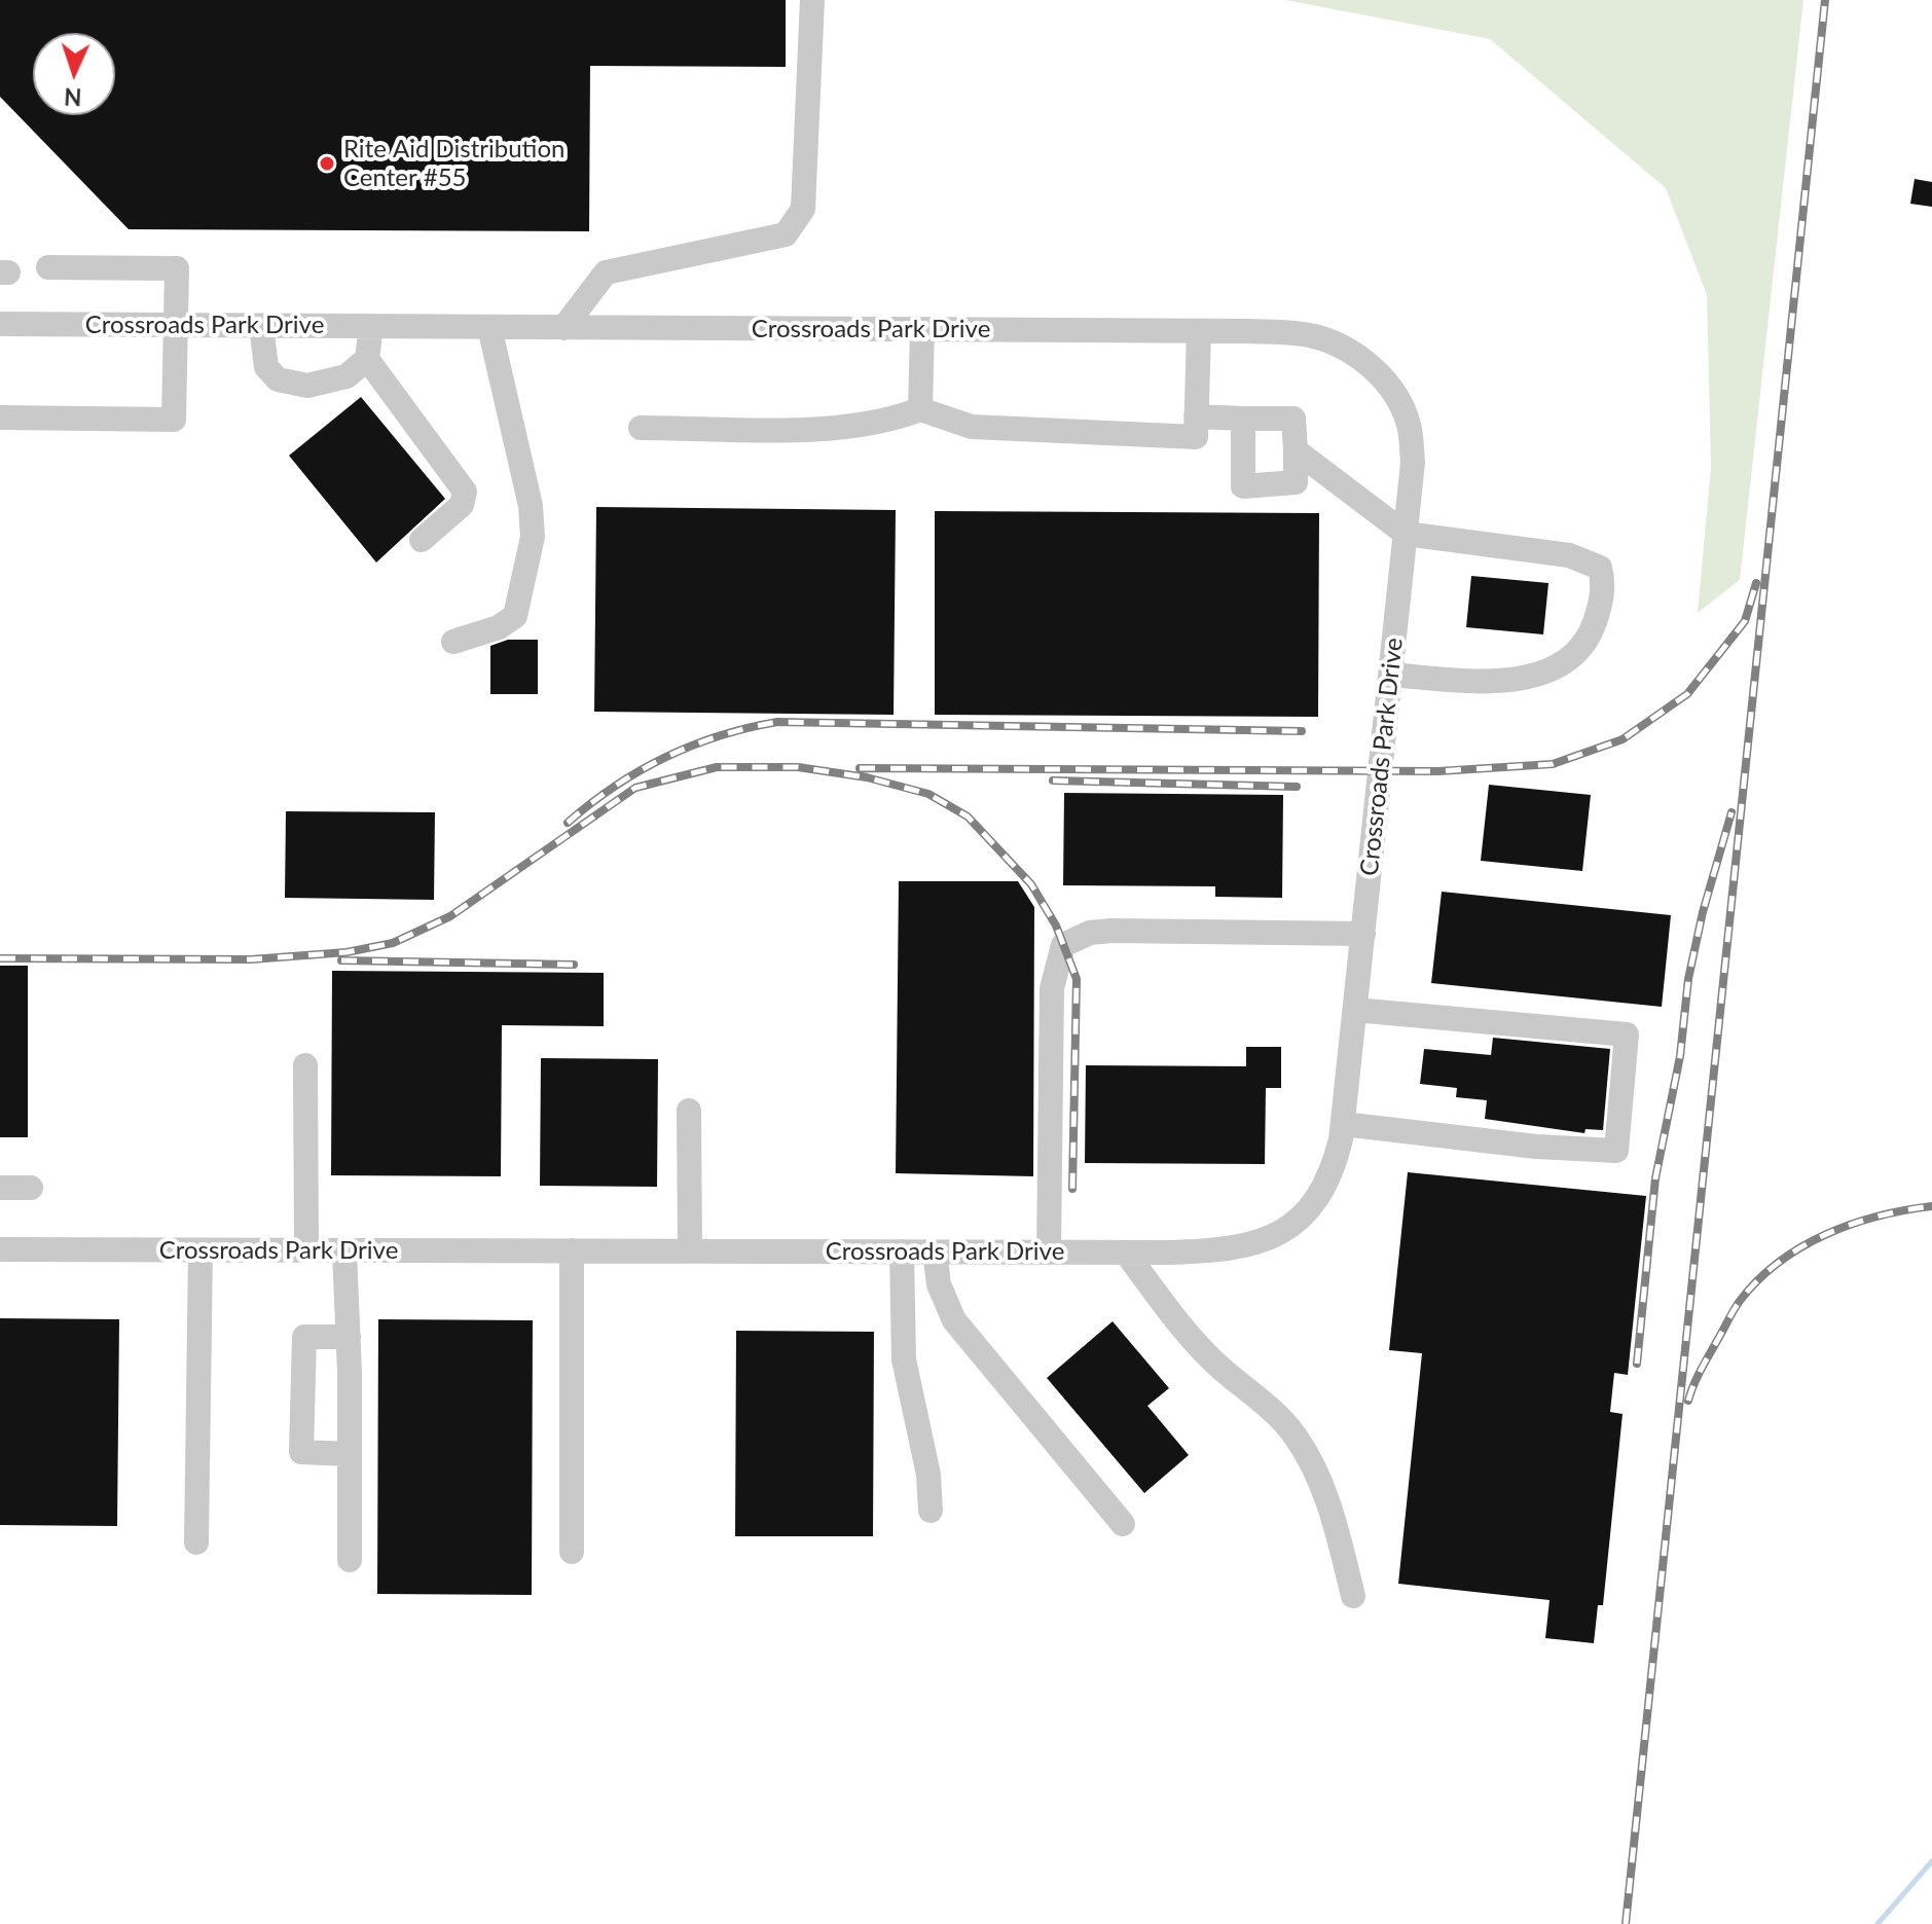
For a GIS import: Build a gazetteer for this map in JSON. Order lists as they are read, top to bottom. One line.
{"streets":{"street":["Crossroads Park Drive"]},"places":["Rite Aid Distribution Center #55"],"north":"bottom"}
